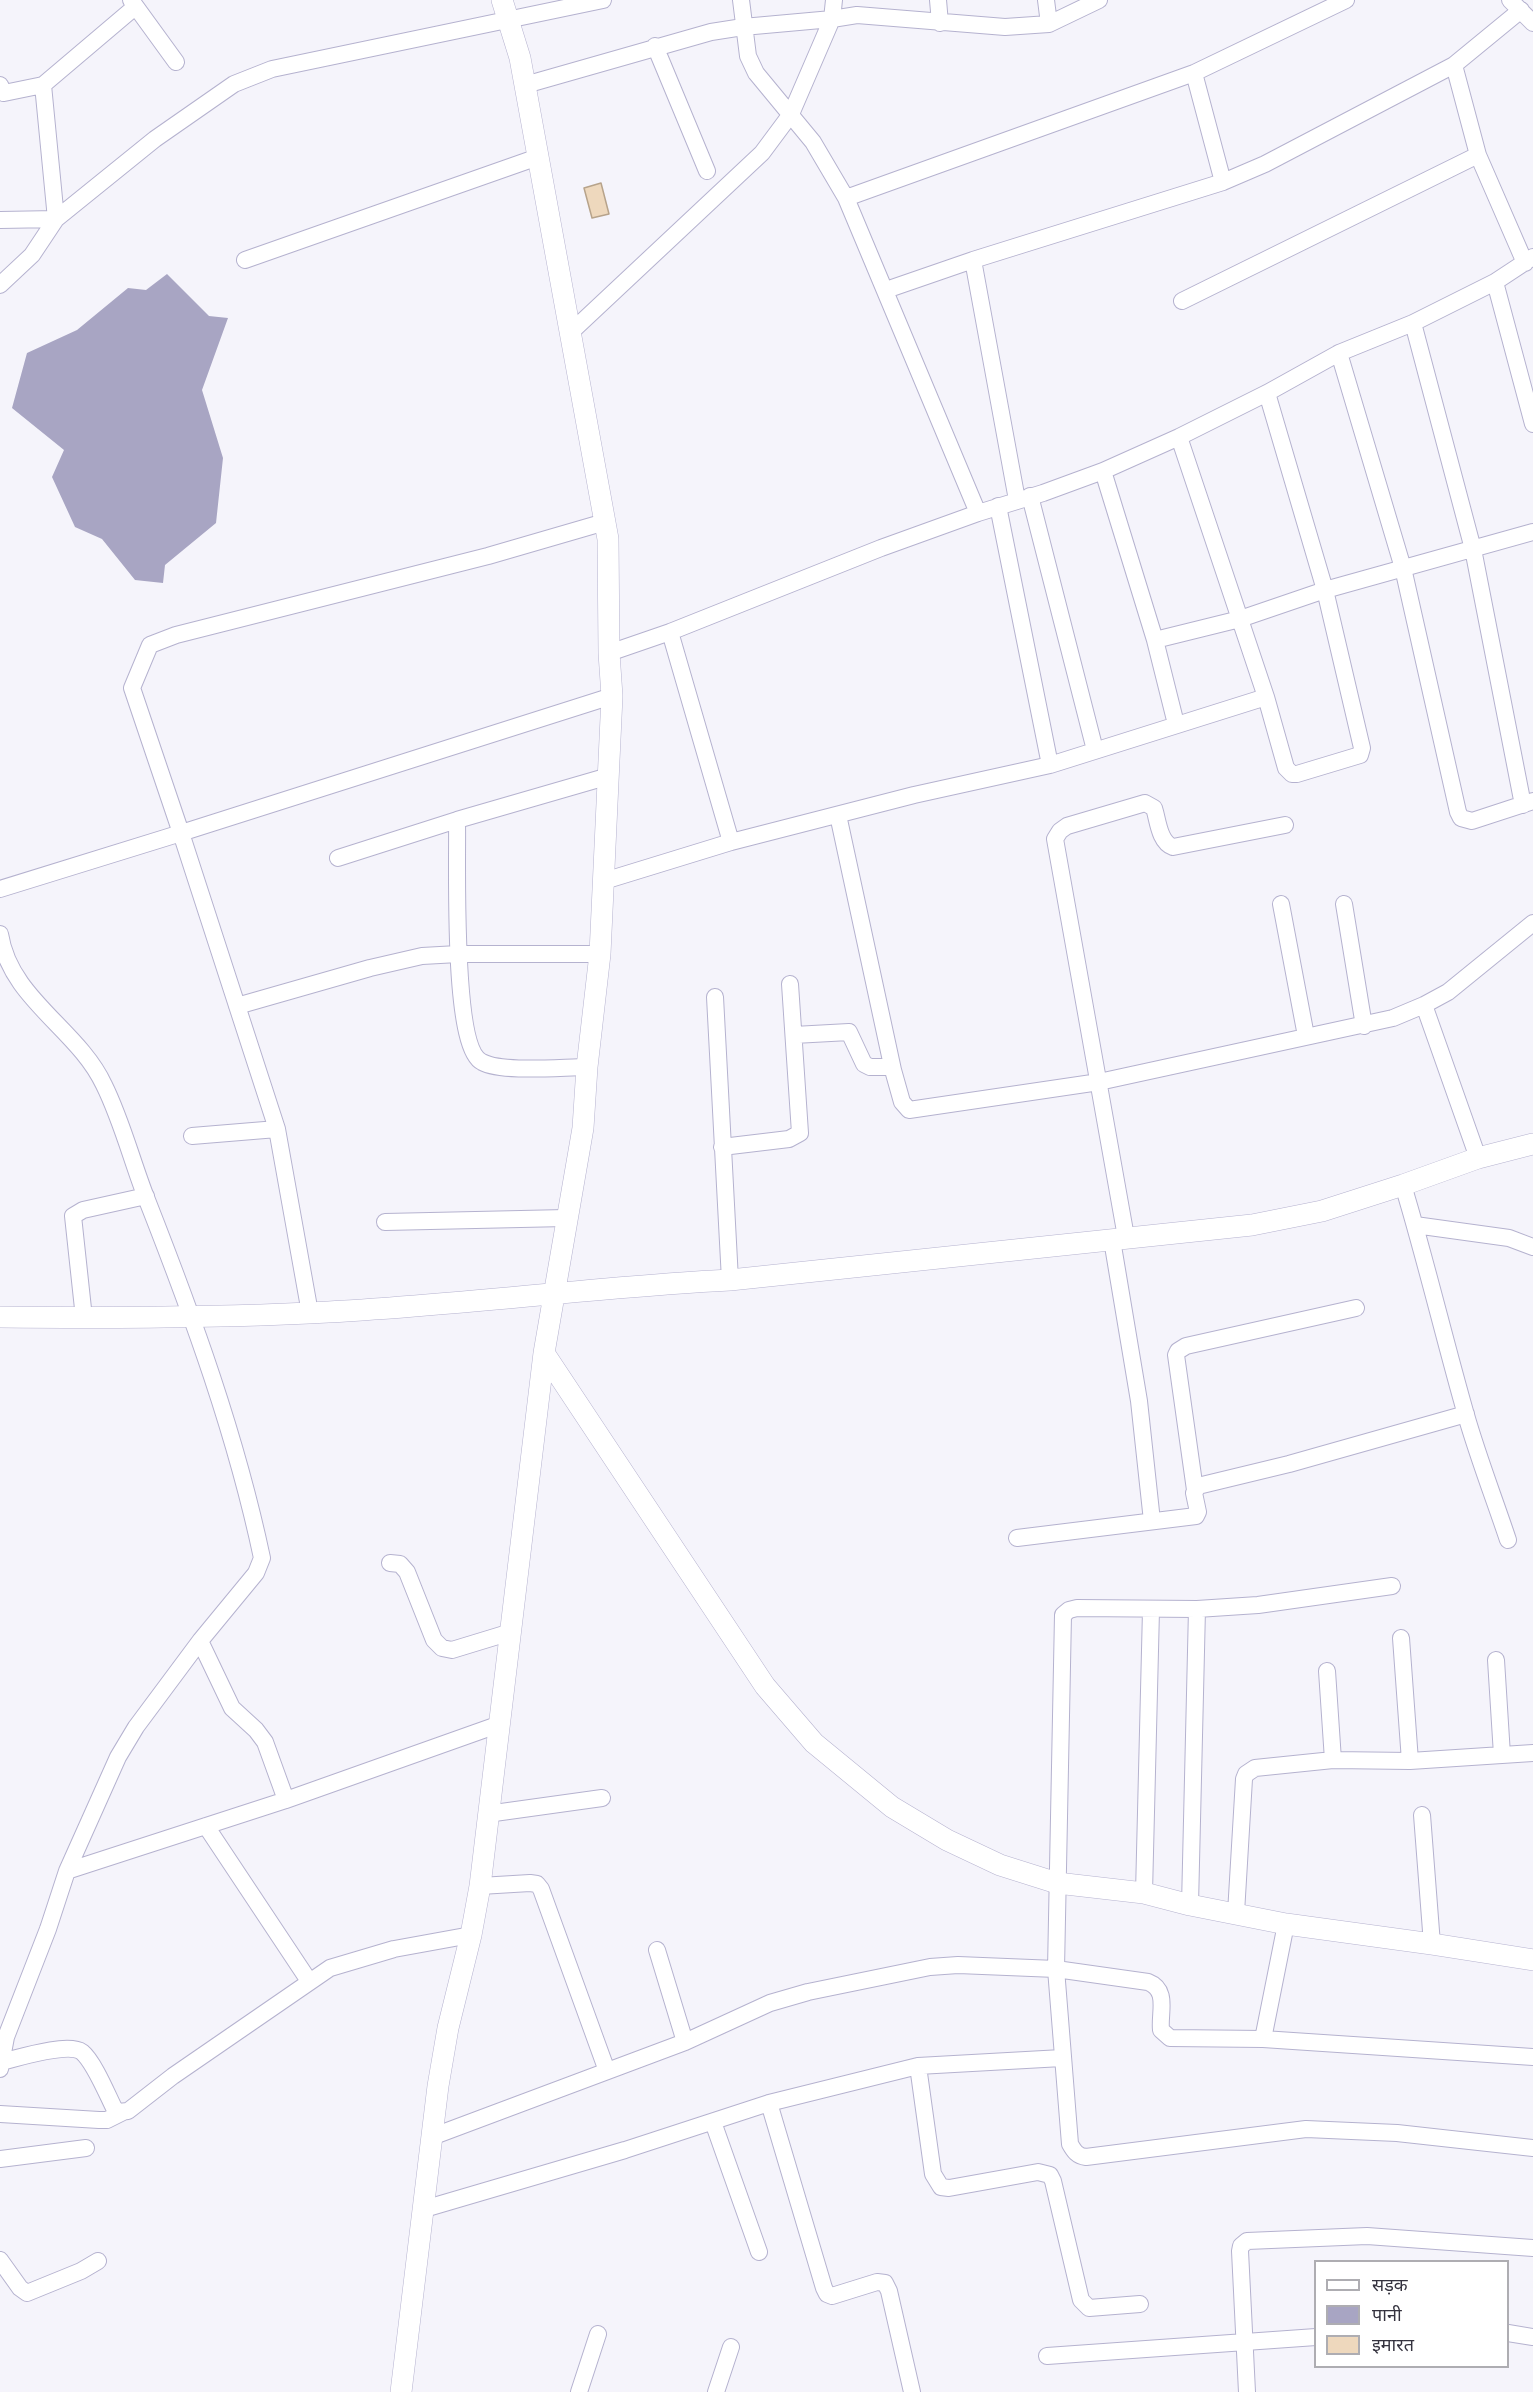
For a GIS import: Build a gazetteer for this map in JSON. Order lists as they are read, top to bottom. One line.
{"legend":["सड़क","पानी","इमारत"]}
